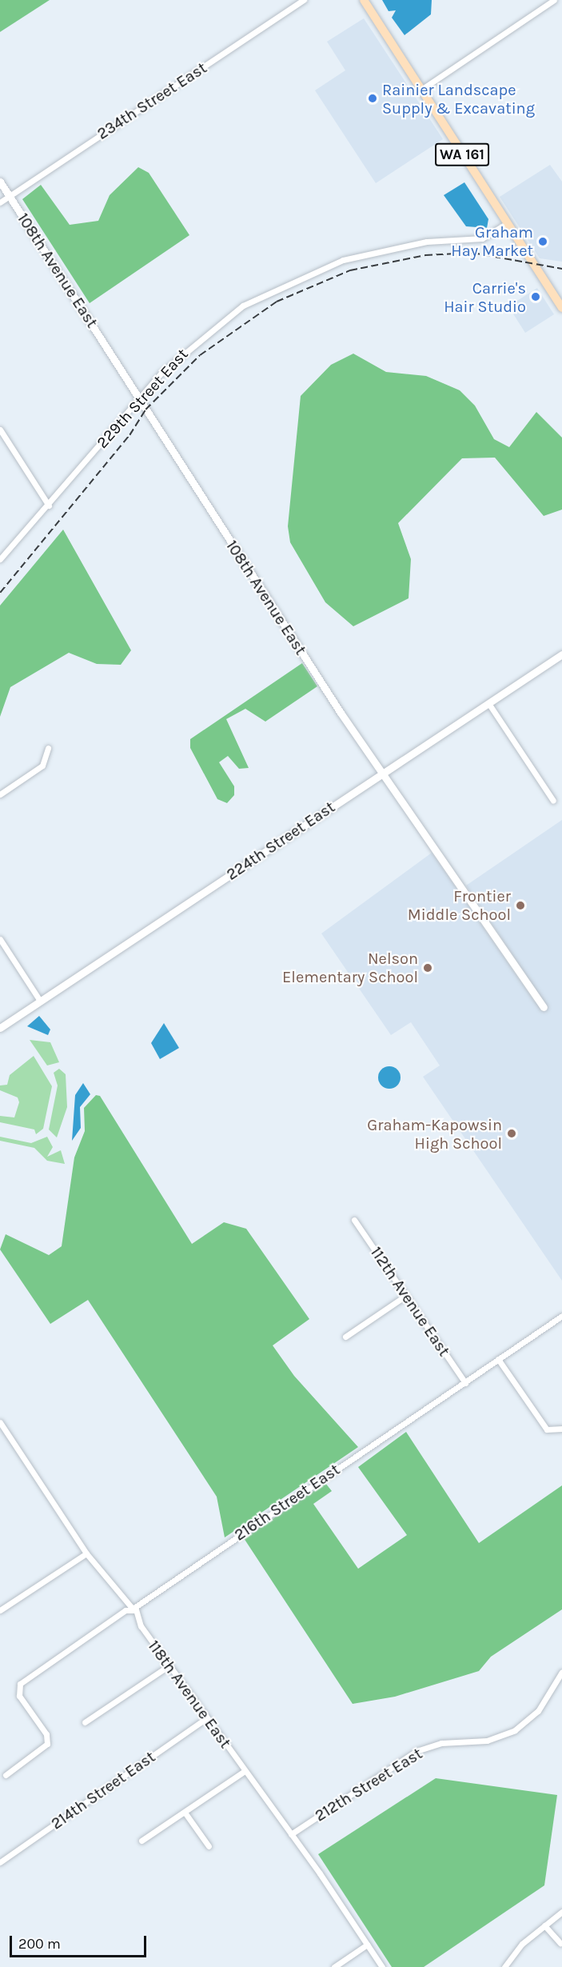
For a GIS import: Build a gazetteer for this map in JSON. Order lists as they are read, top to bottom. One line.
{"streets":{"main road":["WA 161"],"street":["234th Street East","108th Avenue East","229th Street East","224th Street East","112th Avenue East","216th Street East","118th Avenue East","212th Street East","214th Street East"]},"crossings":[["234th Street East","108th Avenue East"],["WA 161","229th Street East"],["108th Avenue East","229th Street East"],["108th Avenue East","224th Street East"],["112th Avenue East","216th Street East"],["216th Street East","118th Avenue East"],["118th Avenue East","212th Street East"],["118th Avenue East","214th Street East"]],"places":["Rainier Landscape Supply & Excavating","Graham Hay Market","Carrie's Hair Studio","Frontier Middle School","Nelson Elementary School","Graham-Kapowsin High School"],"scale_bar":"200 m"}
